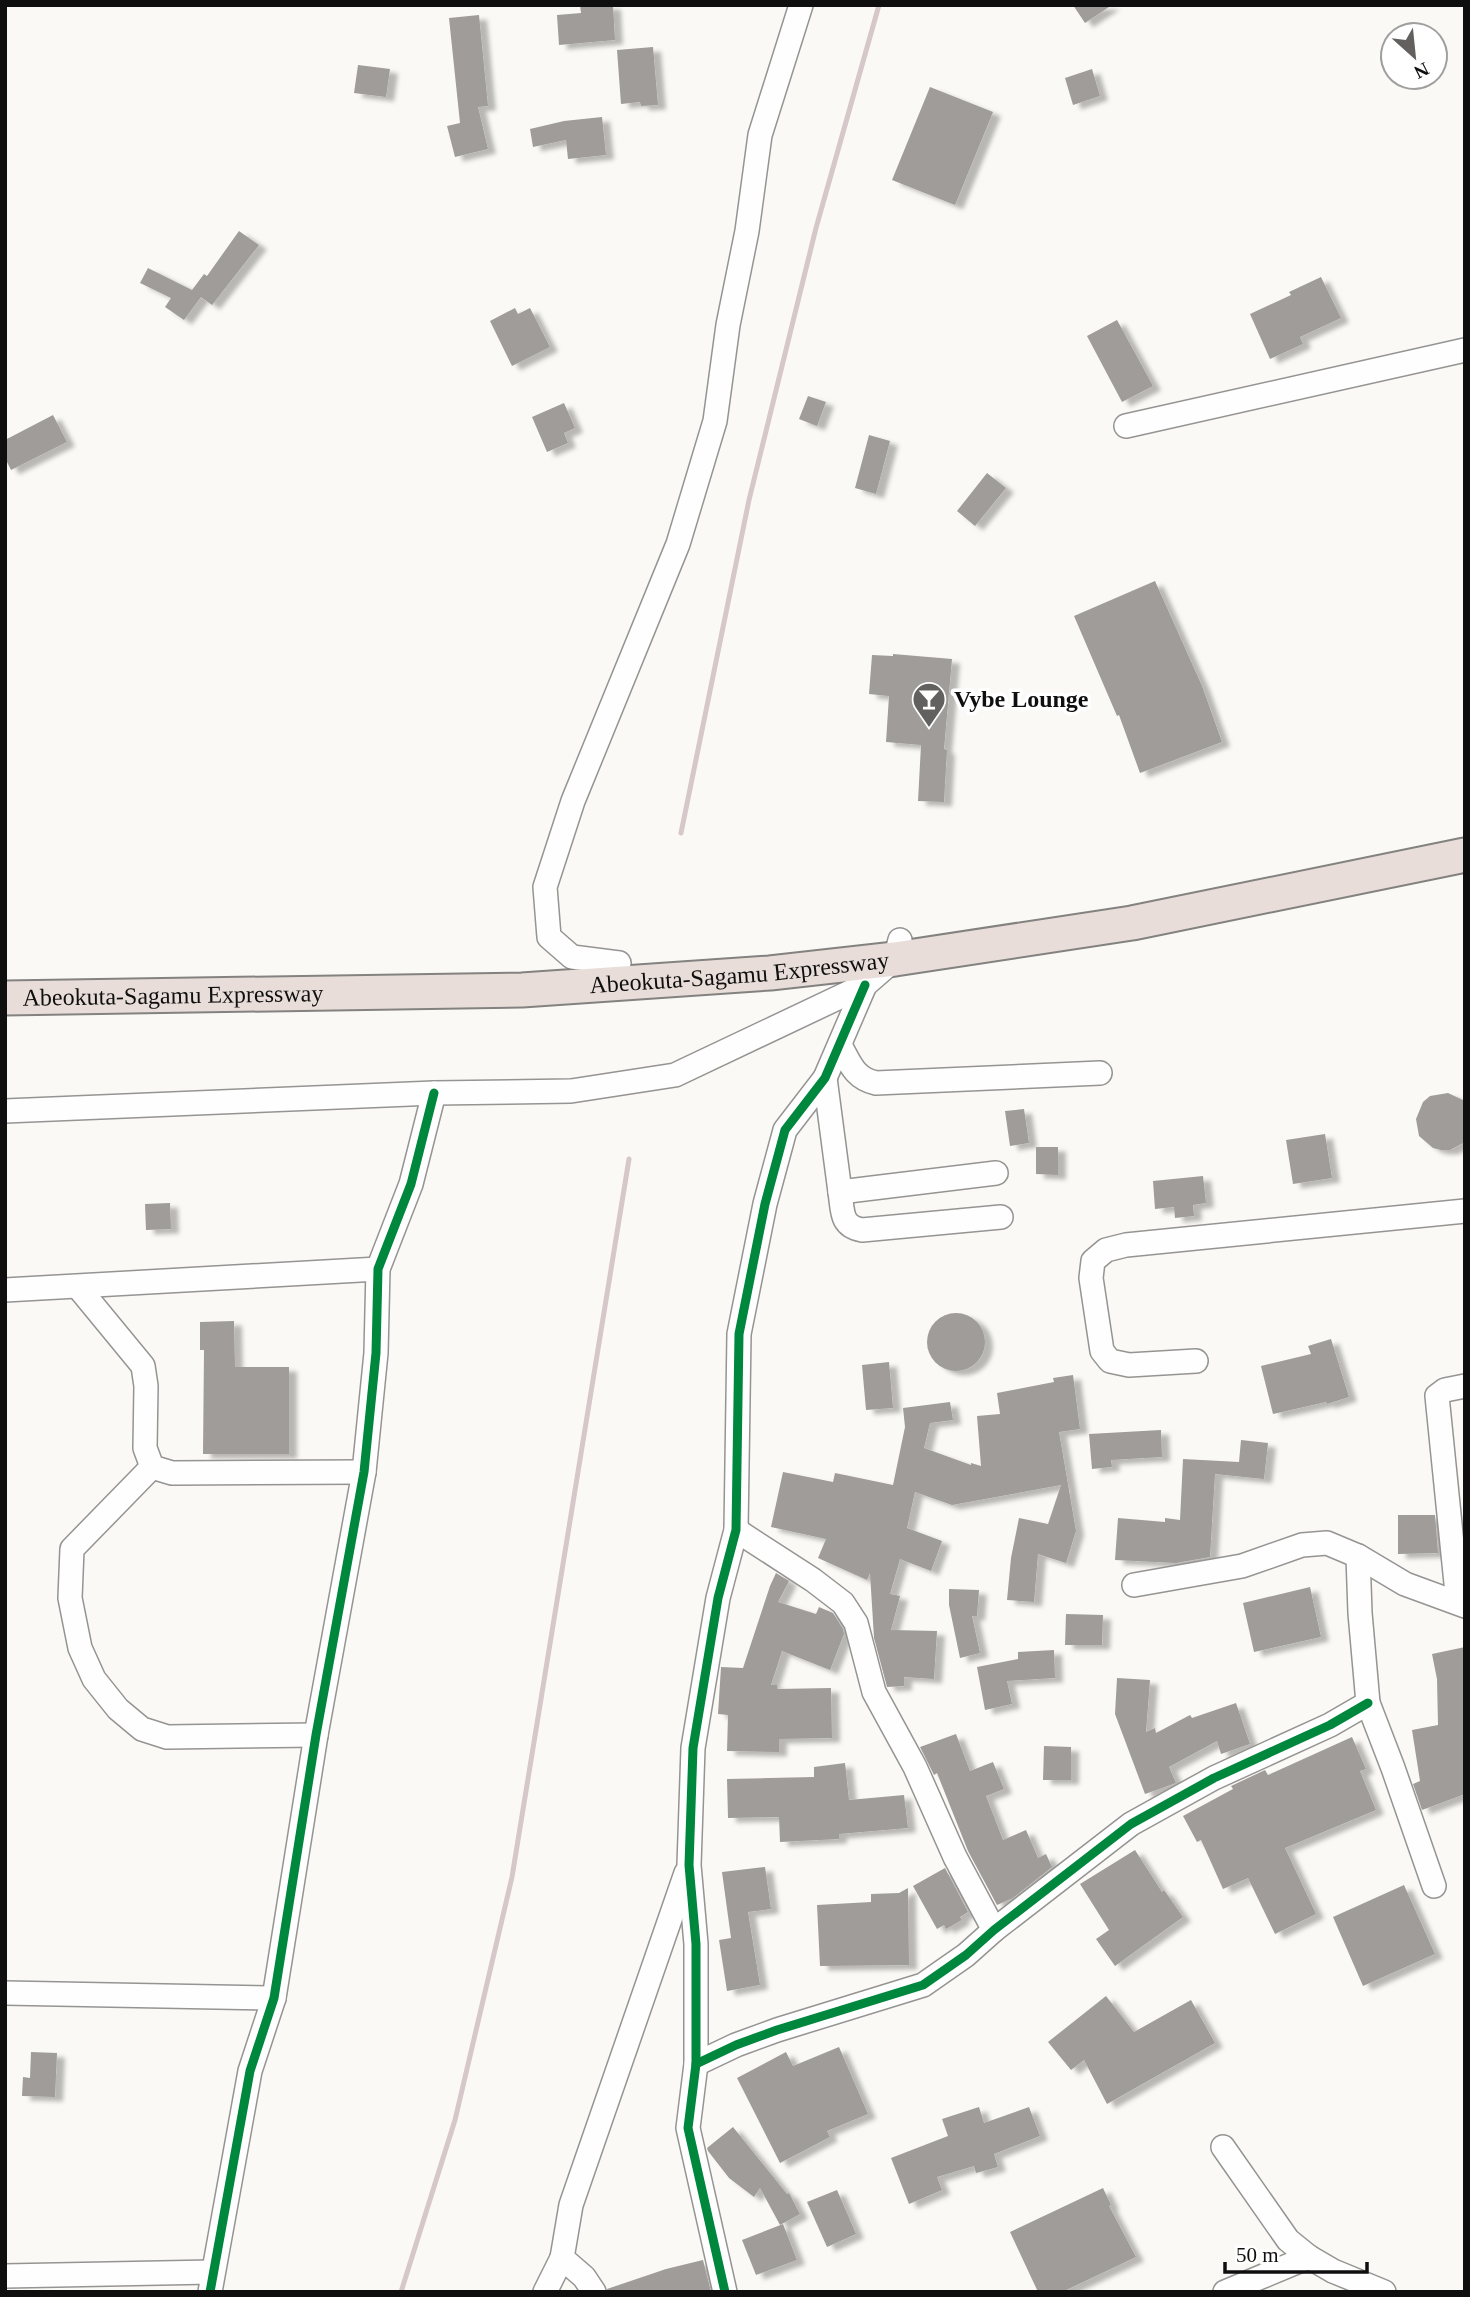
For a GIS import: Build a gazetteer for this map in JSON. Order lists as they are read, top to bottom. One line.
{"streets":{"highway":["Abeokuta-Sagamu Expressway"]},"places":{"bar":["Vybe Lounge"]},"scale_bar":"50 m","north":"bottom right"}
